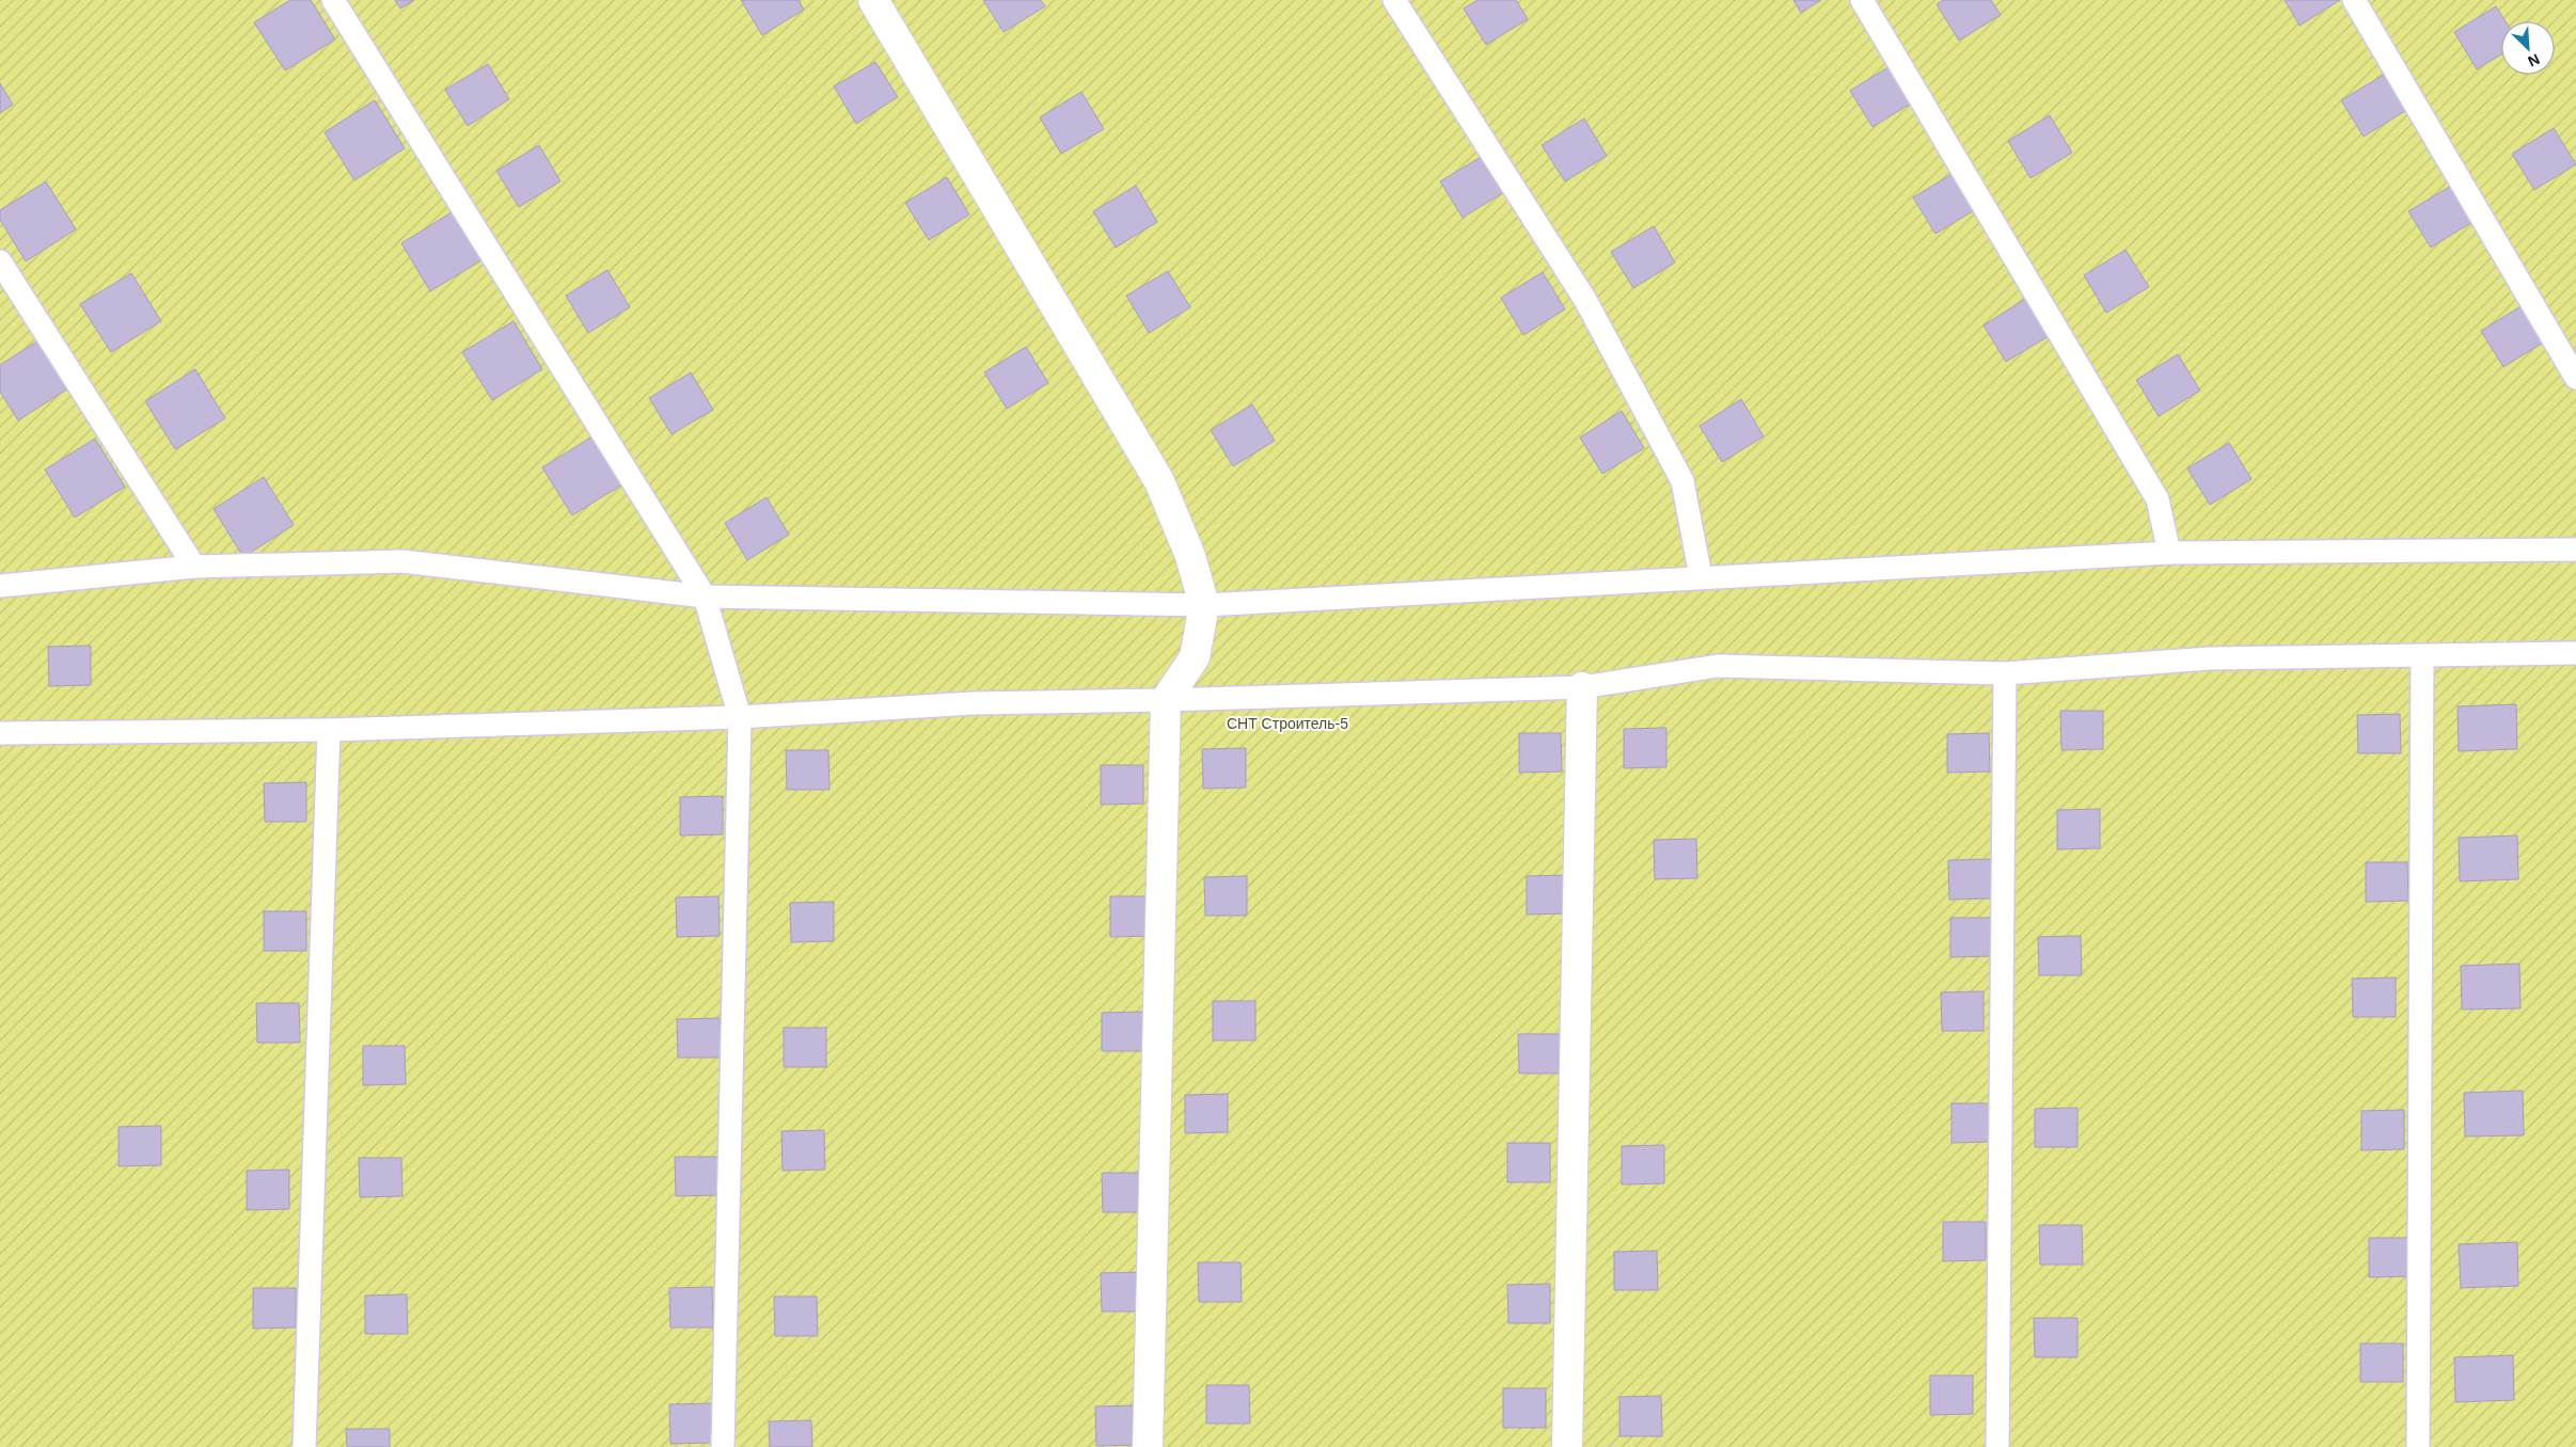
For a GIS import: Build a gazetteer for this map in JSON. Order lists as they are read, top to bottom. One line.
{"parks":["СНТ Строитель-5"],"north":"bottom right"}
